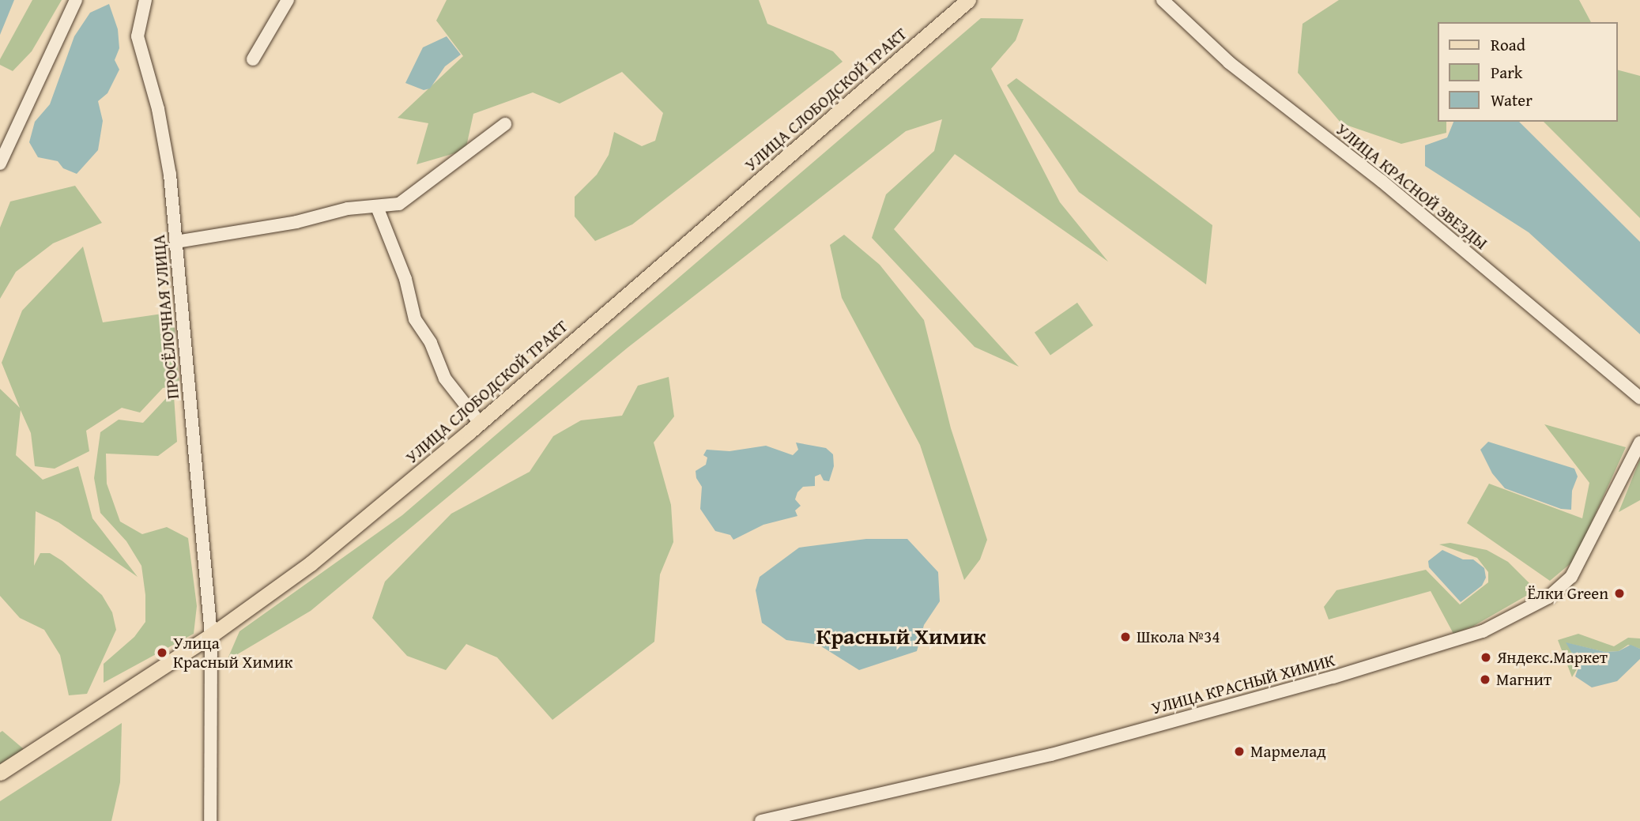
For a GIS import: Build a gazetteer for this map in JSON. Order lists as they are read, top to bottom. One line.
{"streets":{"main road":["УЛИЦА СЛОБОДСКОЙ ТРАКТ"],"street":["УЛИЦА КРАСНОЙ ЗВЕЗДЫ","ПРОСЁЛОЧНАЯ УЛИЦА","УЛИЦА КРАСНЫЙ ХИМИК"]},"crossings":[["УЛИЦА СЛОБОДСКОЙ ТРАКТ","ПРОСЁЛОЧНАЯ УЛИЦА"]],"districts":["Красный Химик"],"places":["Ёлки Green","Школа №34","Улица Красный Химик","Яндекс.Маркет","Магнит","Мармелад"],"legend":["Road","Park","Water"]}
